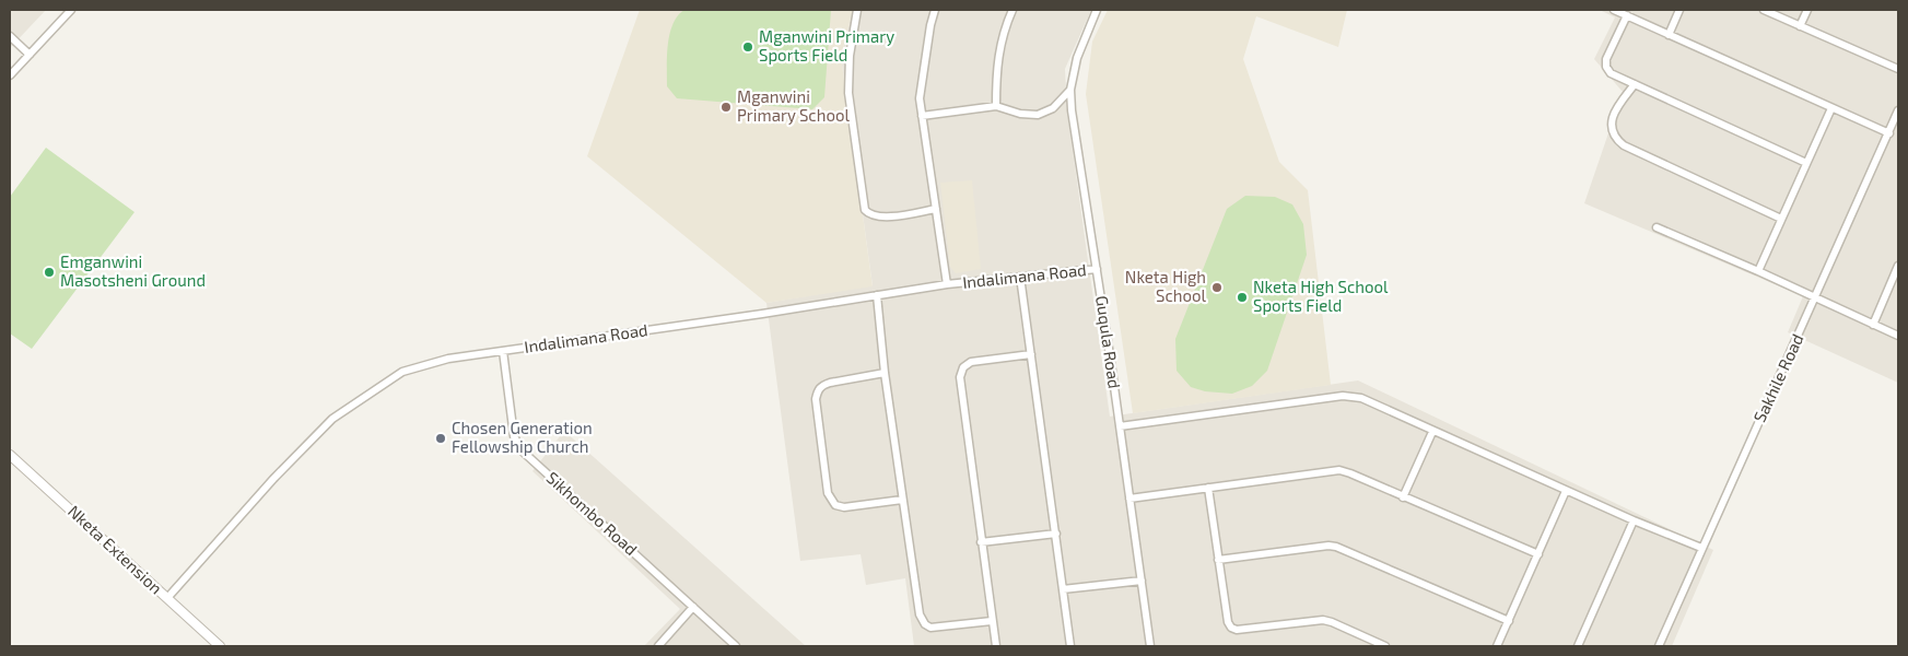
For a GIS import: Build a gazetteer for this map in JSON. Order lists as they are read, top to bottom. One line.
{"streets":{"street":["Indalimana Road","Guqula Road","Sakhile Road","Sikhombo Road","Nketa Extension"]},"crossings":[["Indalimana Road","Guqula Road"],["Indalimana Road","Sikhombo Road"],["Indalimana Road","Nketa Extension"]],"places":["Mganwini Primary Sports Field","Mganwini Primary School","Emganwini Masotsheni Ground","Nketa High School","Nketa High School Sports Field","Chosen Generation Fellowship Church"]}
